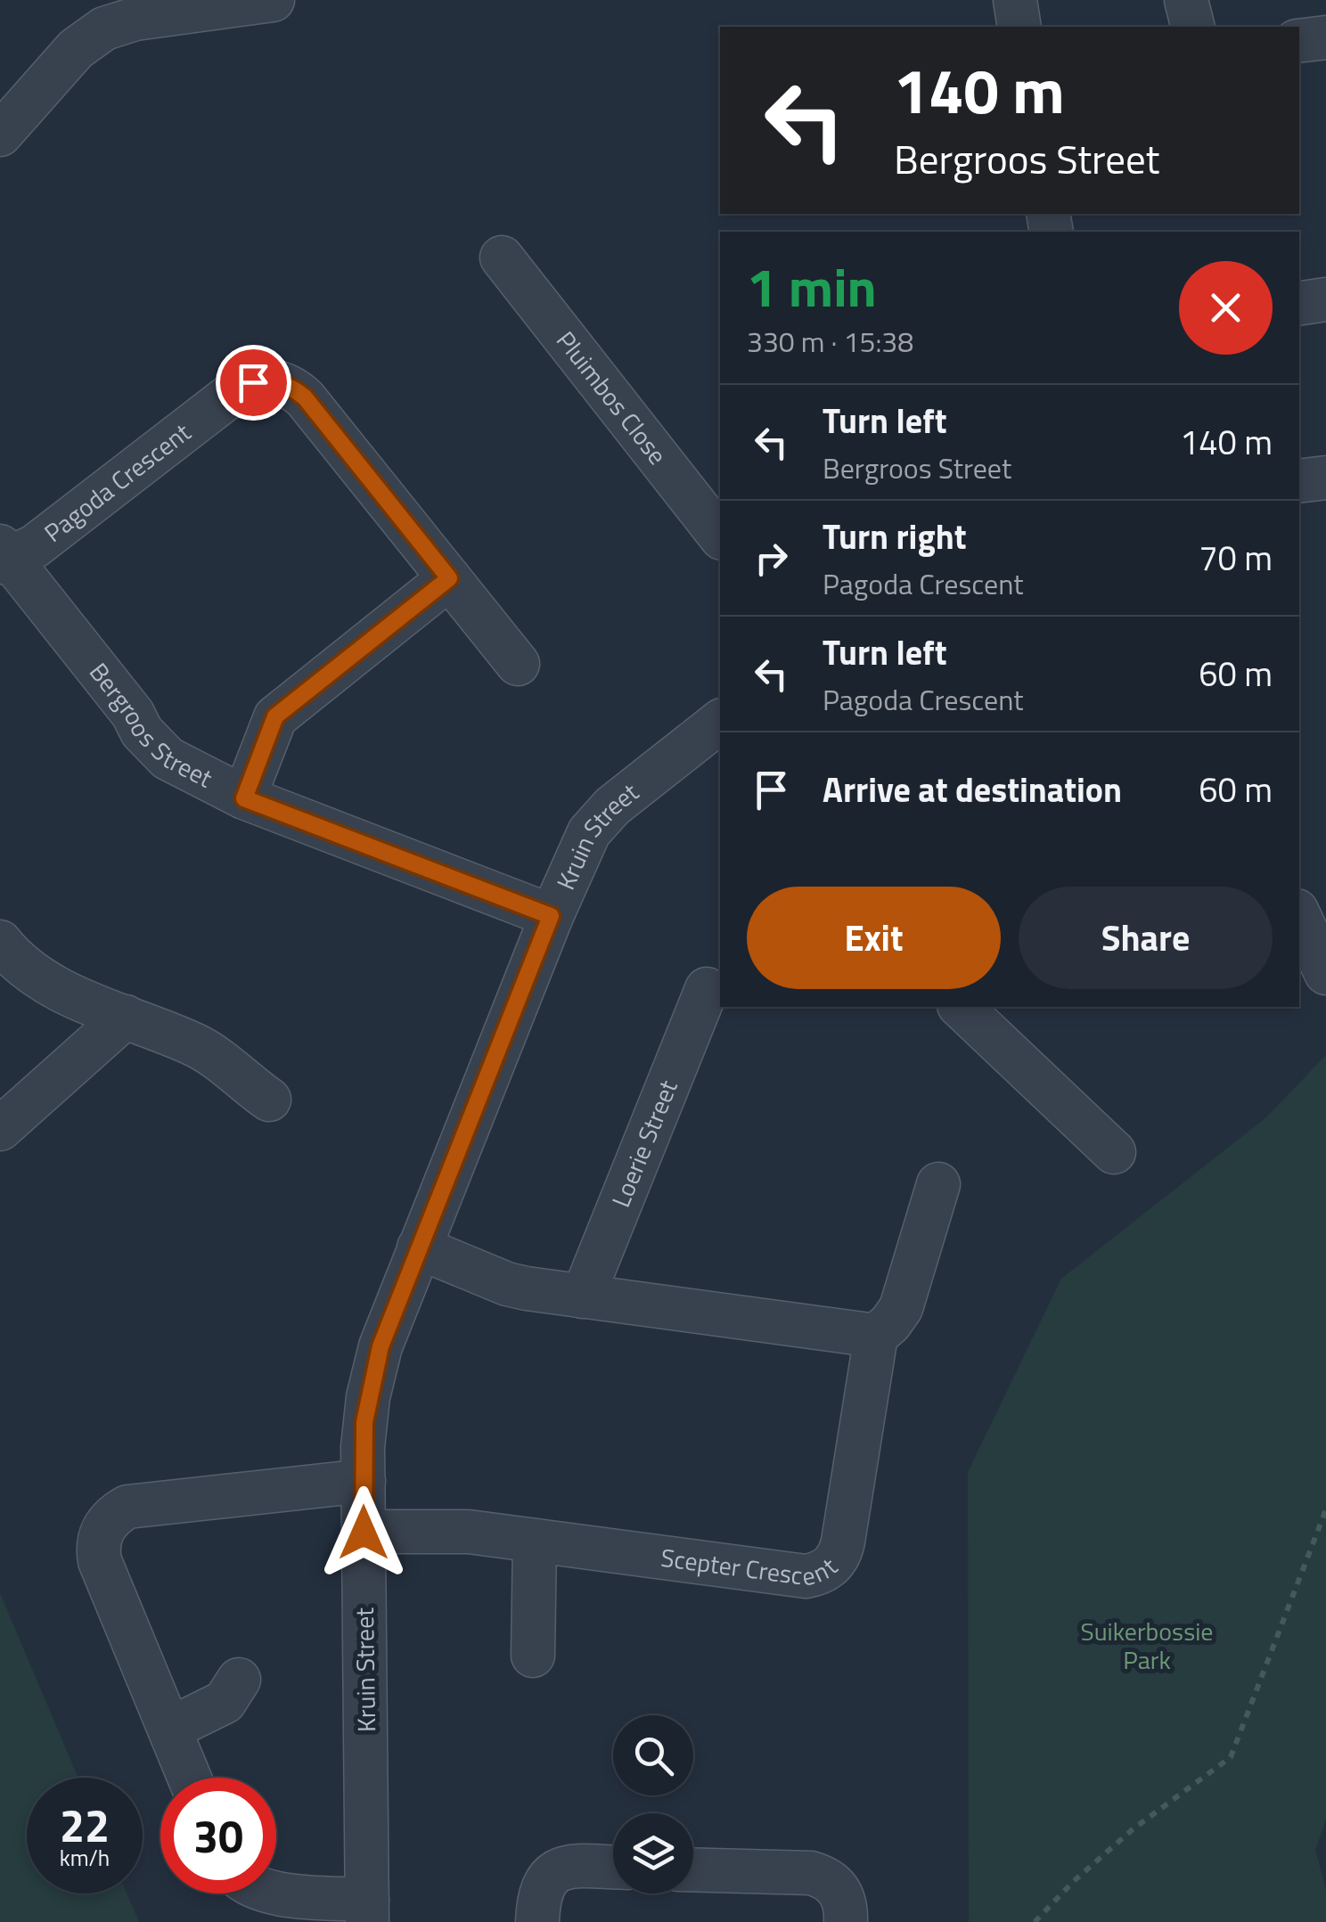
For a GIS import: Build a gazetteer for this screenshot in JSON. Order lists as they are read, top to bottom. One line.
{"streets":{"street":["Pluimbos Close","Pagoda Crescent","Bergroos Street","Kruin Street","Loerie Street","Scepter Crescent"]},"crossings":[["Pagoda Crescent","Bergroos Street"],["Bergroos Street","Kruin Street"],["Kruin Street","Scepter Crescent"]],"parks":["Suikerbossie Park"],"page":{"turn":["140 m","Bergroos Street"],"heading":["1 min","330 m · 15:38"],"list":[{"name":"Turn left","note":"Bergroos Street","value":"140 m"},{"name":"Turn right","note":"Pagoda Crescent","value":"70 m"},{"name":"Turn left","note":"Pagoda Crescent","value":"60 m"},{"name":"Arrive at destination","value":"60 m"}],"buttons":["Exit","Share"],"speed":"22 km/h","limit":"30"}}
